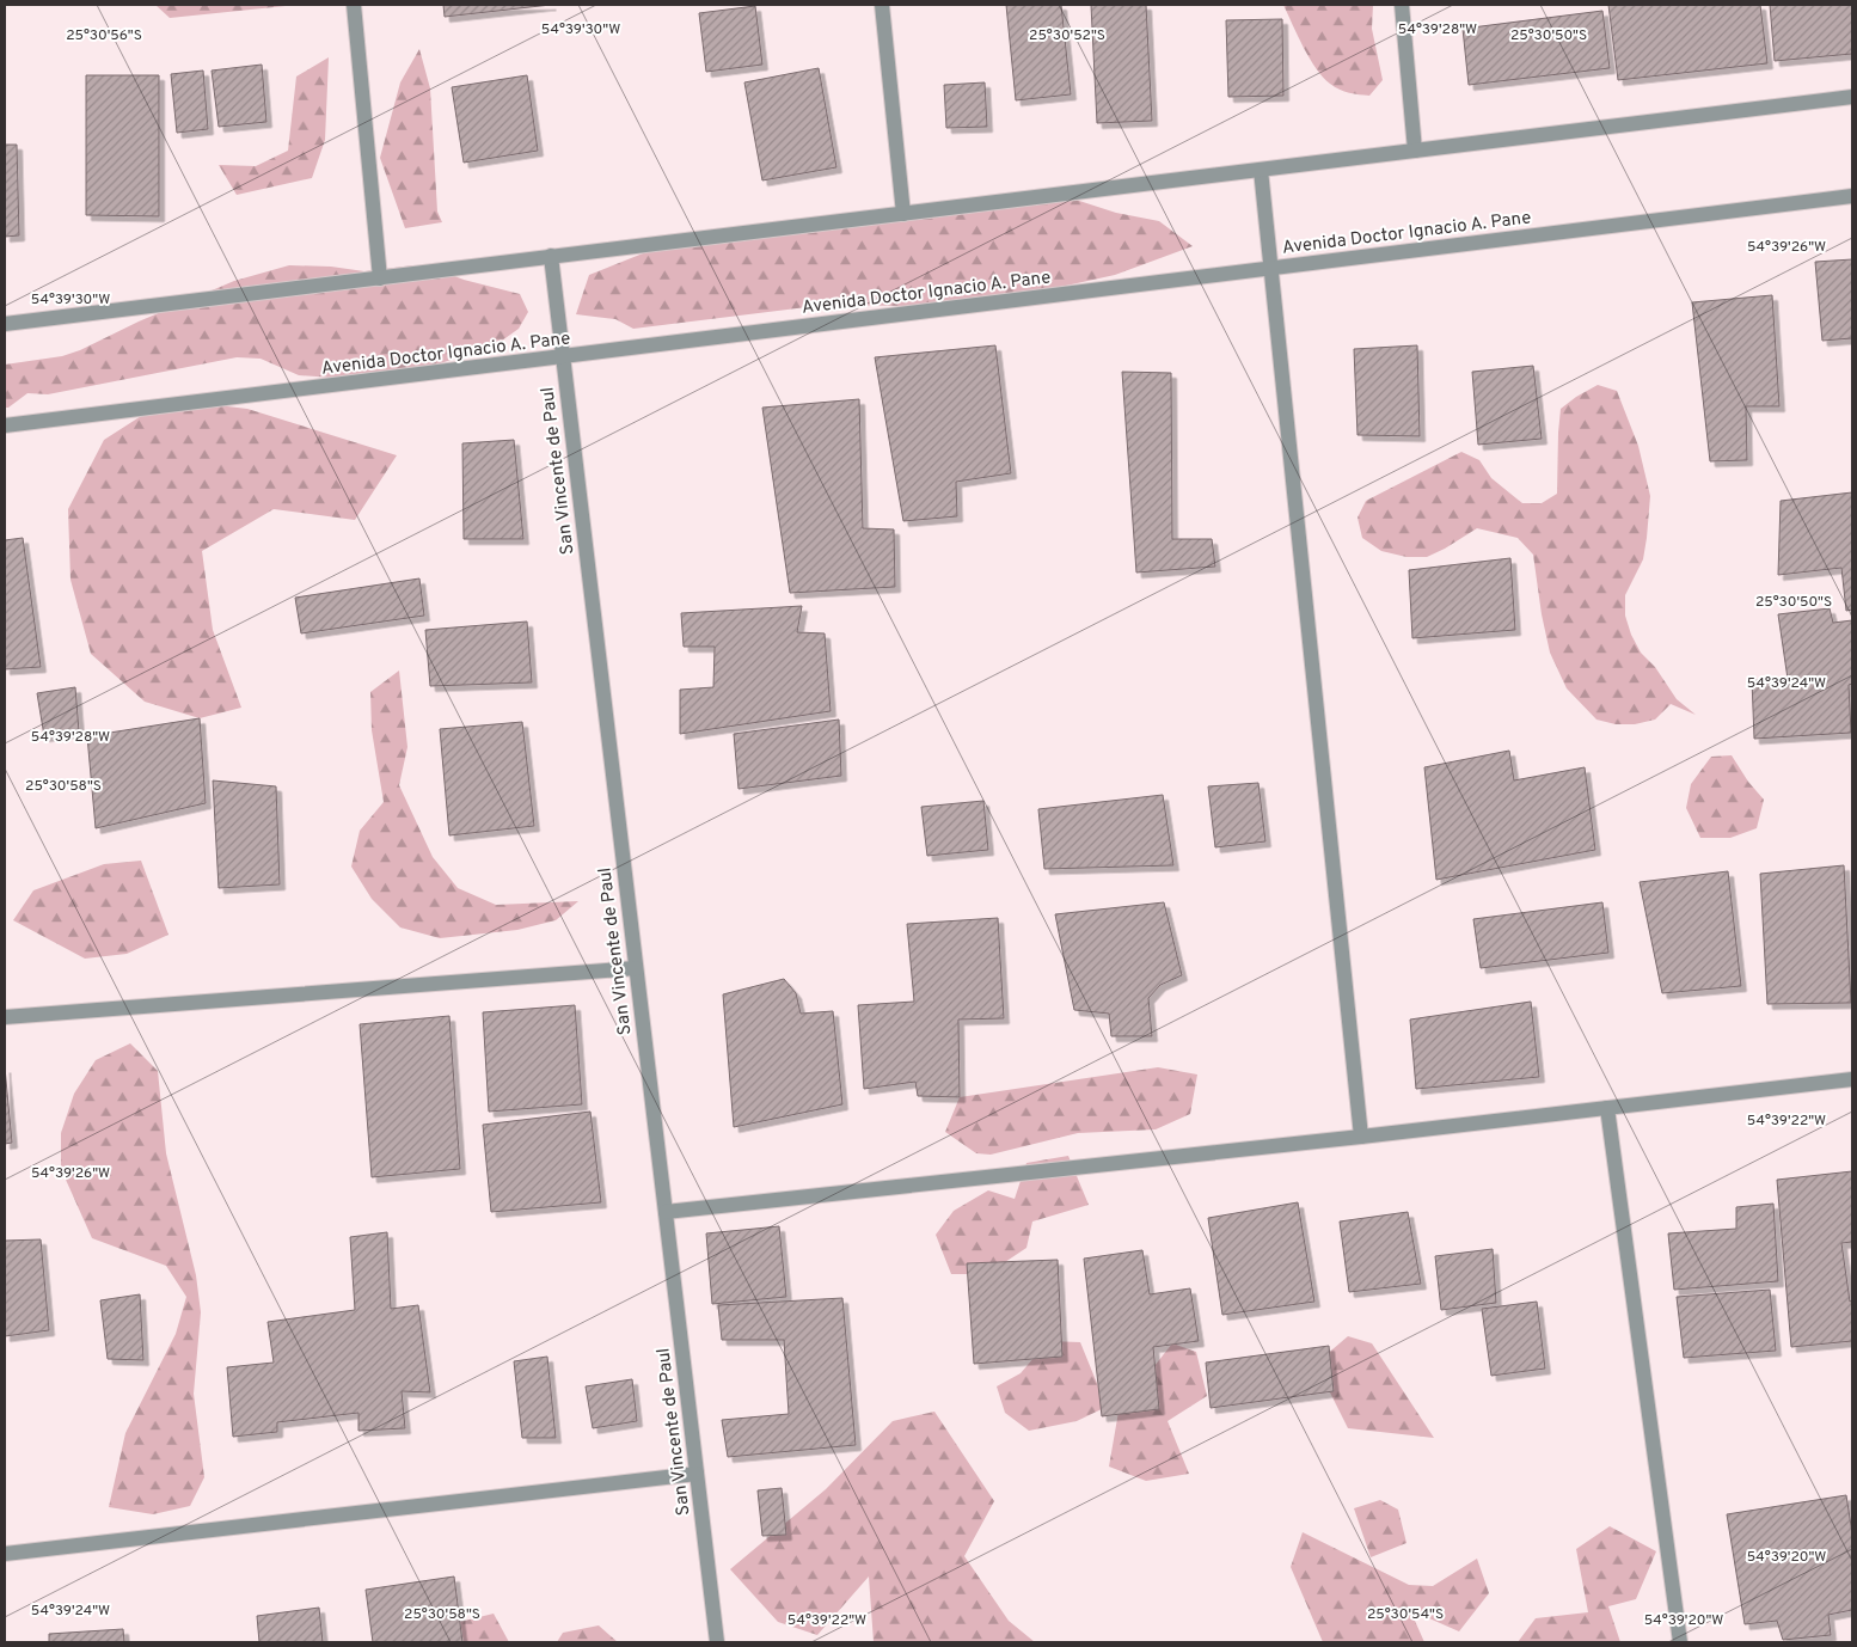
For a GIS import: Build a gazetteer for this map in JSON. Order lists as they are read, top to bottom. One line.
{"streets":{"street":["Avenida Doctor Ignacio A. Pane","San Vincente de Paul"]},"crossings":[["Avenida Doctor Ignacio A. Pane","San Vincente de Paul"]],"coordinates":["54°39'30\"W","54°39'28\"W","25°30'56\"S","25°30'52\"S","25°30'50\"S","54°39'26\"W","54°39'24\"W","25°30'58\"S","54°39'22\"W","54°39'20\"W","25°30'54\"S"]}
